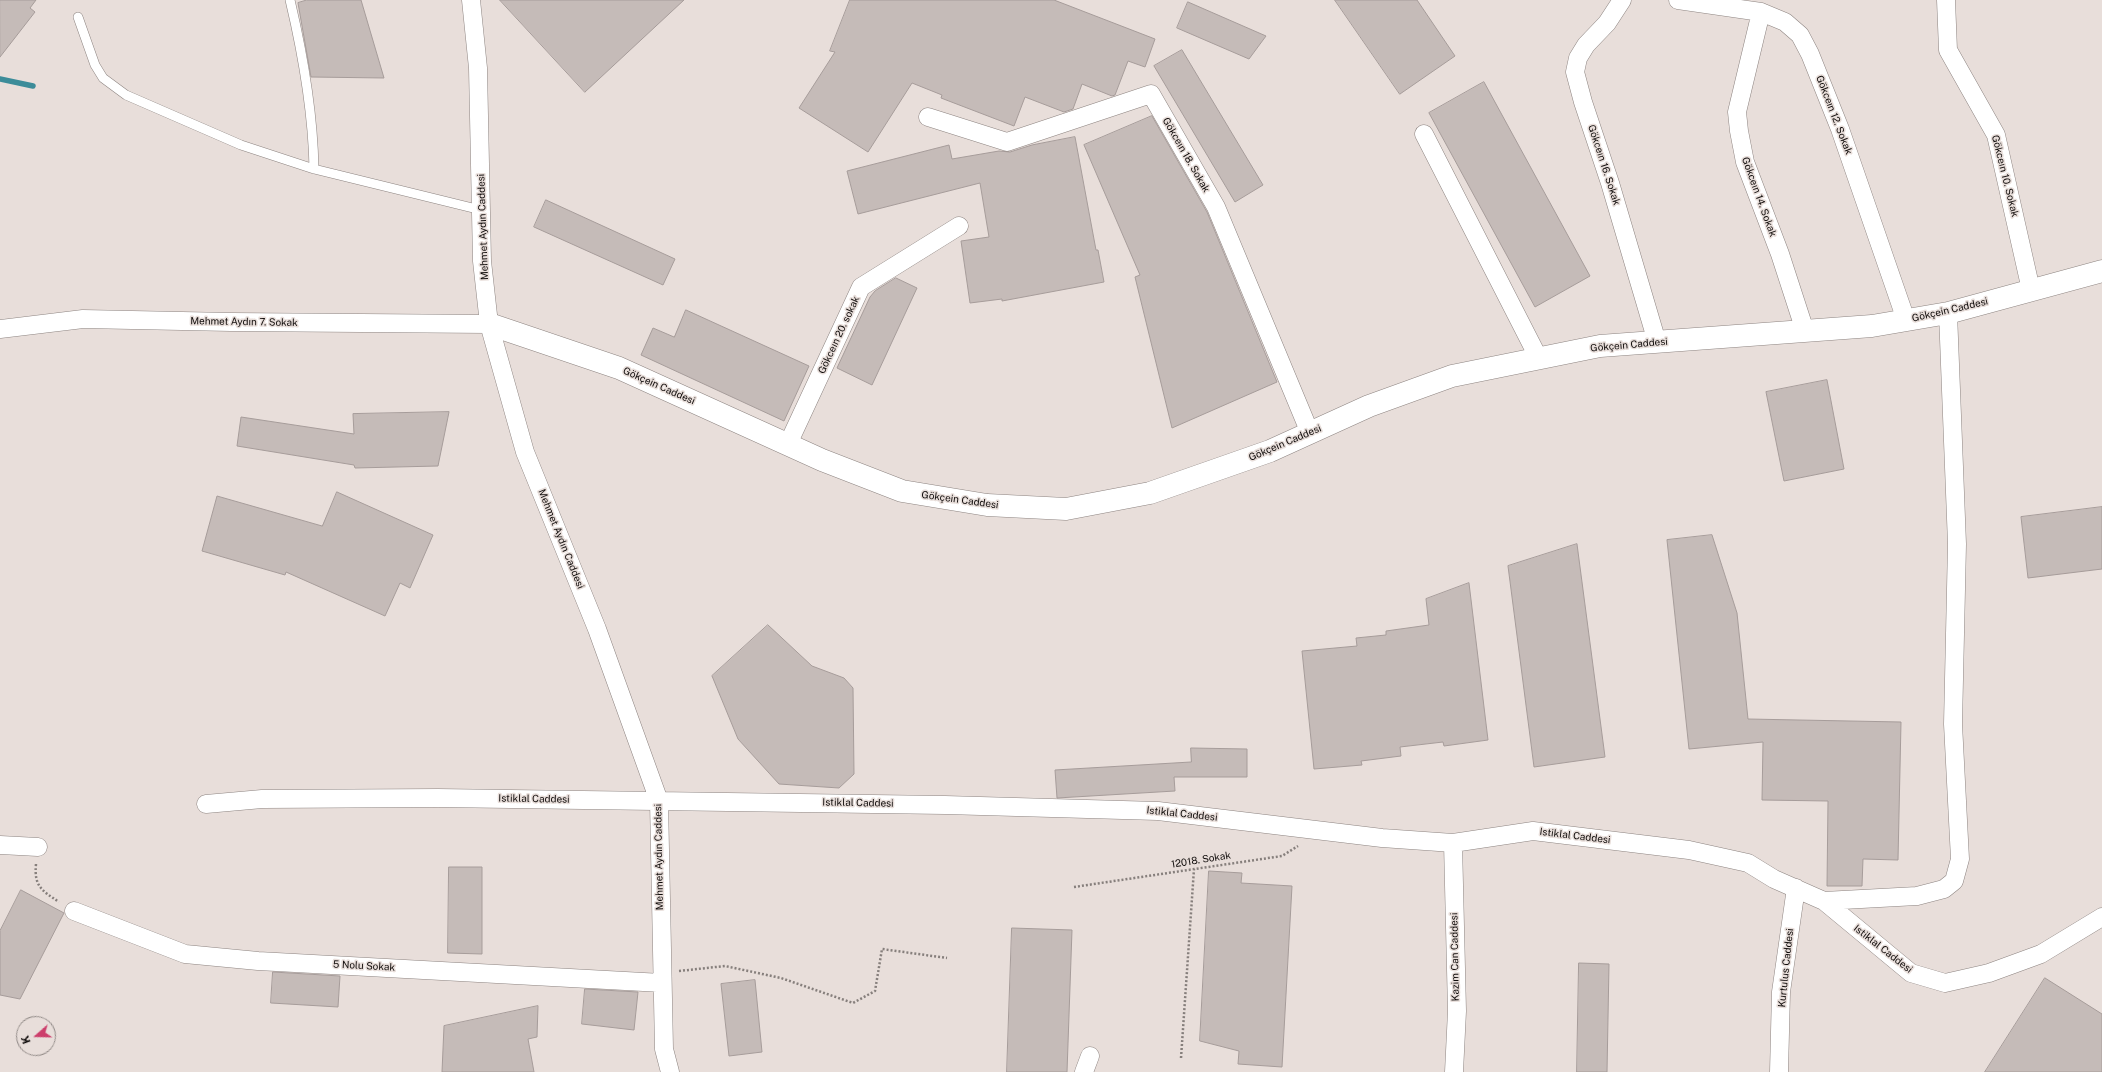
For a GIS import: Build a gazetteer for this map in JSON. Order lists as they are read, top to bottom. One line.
{"streets":{"street":["Gökceın 12. Sokak","Gökceın 18. Sokak","Gökceın 16. Sokak","Gökceın 10. Sokak","Gökceın 14. Sokak","Mehmet Aydın Caddesi","Gökçein Caddesi","Mehmet Aydın 7. Sokak","Gökceın 20. sokak","Istiklal Caddesi","Kazim Can Caddesi","5 Nolu Sokak","Kurtulus Caddesi"],"path":["12018. Sokak"]},"crossings":[["Gökceın 12. Sokak","Gökceın 14. Sokak"],["Gökceın 12. Sokak","Gökçein Caddesi"],["Gökceın 18. Sokak","Gökçein Caddesi"],["Gökceın 16. Sokak","Gökçein Caddesi"],["Gökceın 10. Sokak","Gökçein Caddesi"],["Gökceın 14. Sokak","Gökçein Caddesi"],["Mehmet Aydın Caddesi","Gökçein Caddesi"],["Mehmet Aydın Caddesi","Mehmet Aydın 7. Sokak"],["Mehmet Aydın Caddesi","Istiklal Caddesi"],["Mehmet Aydın Caddesi","5 Nolu Sokak"],["Gökçein Caddesi","Mehmet Aydın 7. Sokak"],["Gökçein Caddesi","Gökceın 20. sokak"],["Istiklal Caddesi","12018. Sokak"],["Istiklal Caddesi","Kazim Can Caddesi"],["Istiklal Caddesi","Kurtulus Caddesi"]],"north":"left"}
